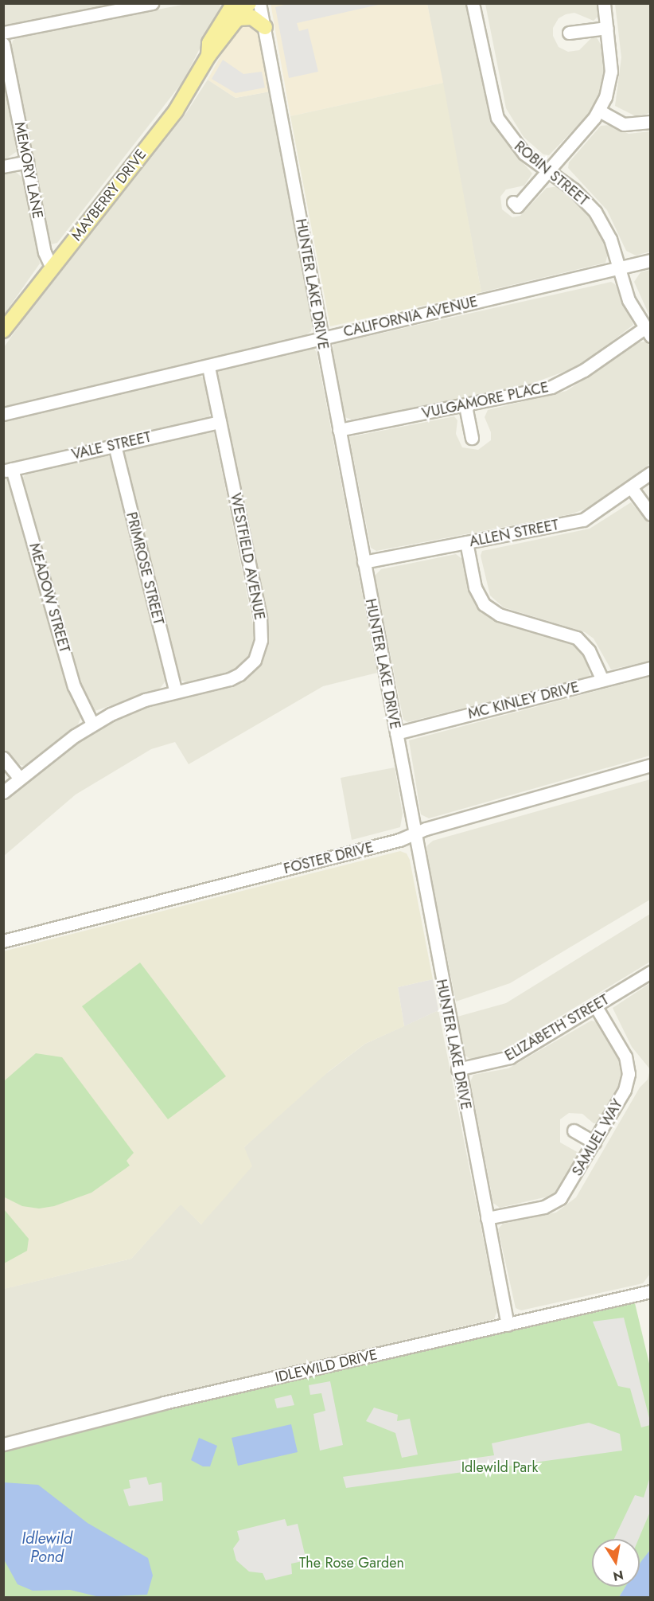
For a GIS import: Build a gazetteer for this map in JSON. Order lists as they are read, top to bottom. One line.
{"streets":{"main road":["MAYBERRY DRIVE"],"street":["MEMORY LANE","ROBIN STREET","HUNTER LAKE DRIVE","CALIFORNIA AVENUE","VULGAMORE PLACE","VALE STREET","ALLEN STREET","WESTFIELD AVENUE","PRIMROSE STREET","MEADOW STREET","MC KINLEY DRIVE","FOSTER DRIVE","ELIZABETH STREET","SAMUEL WAY","IDLEWILD DRIVE"]},"crossings":[["MEMORY LANE","MAYBERRY DRIVE"],["ROBIN STREET","CALIFORNIA AVENUE"],["ROBIN STREET","VULGAMORE PLACE"],["HUNTER LAKE DRIVE","CALIFORNIA AVENUE"],["HUNTER LAKE DRIVE","VULGAMORE PLACE"],["HUNTER LAKE DRIVE","ALLEN STREET"],["HUNTER LAKE DRIVE","MC KINLEY DRIVE"],["HUNTER LAKE DRIVE","FOSTER DRIVE"],["HUNTER LAKE DRIVE","ELIZABETH STREET"],["HUNTER LAKE DRIVE","SAMUEL WAY"],["HUNTER LAKE DRIVE","IDLEWILD DRIVE"],["CALIFORNIA AVENUE","WESTFIELD AVENUE"],["VALE STREET","WESTFIELD AVENUE"],["VALE STREET","PRIMROSE STREET"],["VALE STREET","MEADOW STREET"],["WESTFIELD AVENUE","PRIMROSE STREET"],["WESTFIELD AVENUE","MEADOW STREET"],["ELIZABETH STREET","SAMUEL WAY"]],"water":["Idlewild Pond"],"parks":["Idlewild Park","The Rose Garden"],"north":"bottom"}
